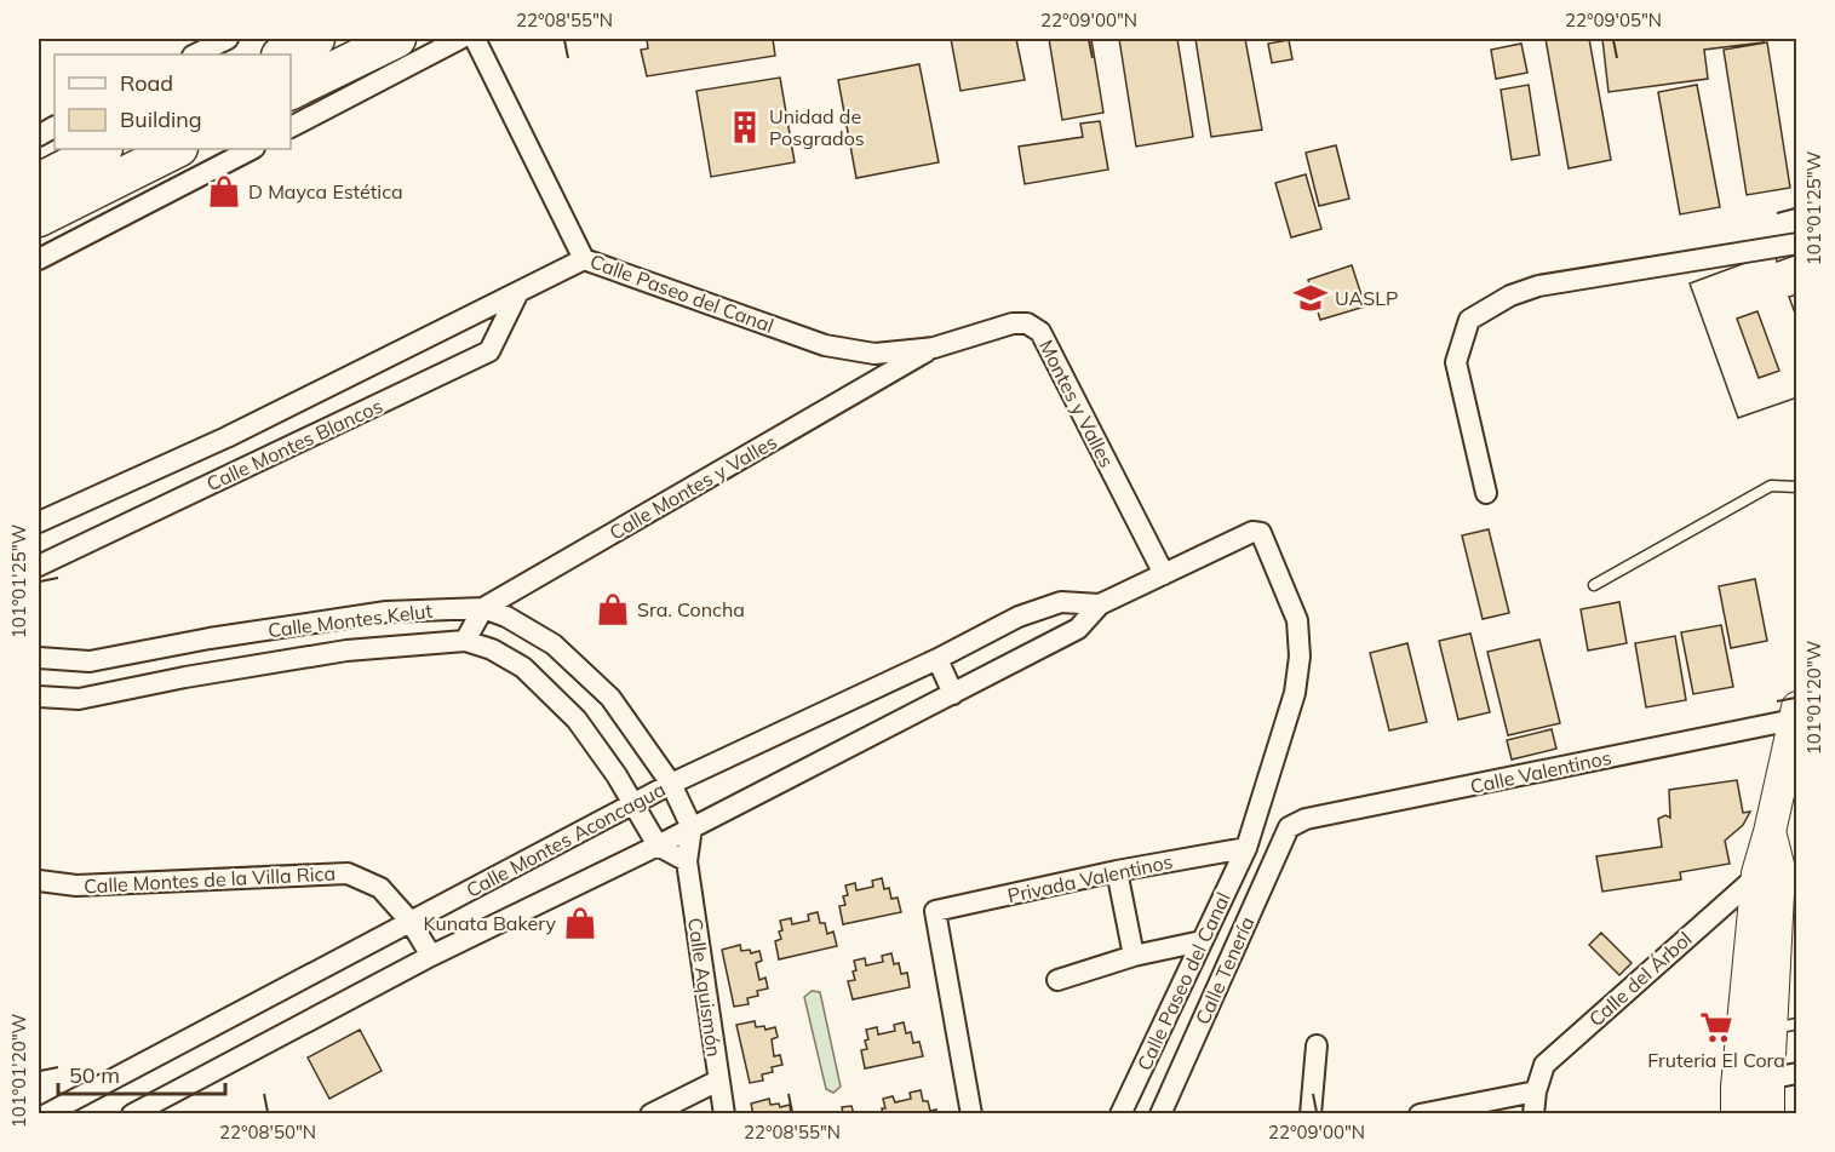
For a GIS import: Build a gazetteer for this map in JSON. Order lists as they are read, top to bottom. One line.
{"streets":{"street":["Calle Paseo del Canal","Montes y Valles","Calle Montes Blancos","Calle Montes y Valles","Calle Montes Kelut","Calle Valentinos","Calle Montes Aconcagua","Privada Valentinos","Calle Montes de la Villa Rica","Calle Tenería","Calle del Árbol","Calle Aquismón"]},"crossings":[["Calle Paseo del Canal","Montes y Valles"],["Calle Paseo del Canal","Calle Montes Blancos"],["Calle Paseo del Canal","Calle Montes y Valles"],["Calle Paseo del Canal","Calle Montes Aconcagua"],["Calle Paseo del Canal","Privada Valentinos"],["Montes y Valles","Calle Montes y Valles"],["Montes y Valles","Calle Montes Aconcagua"],["Calle Montes y Valles","Calle Montes Kelut"],["Calle Montes Kelut","Calle Montes Aconcagua"],["Calle Montes Kelut","Calle Aquismón"],["Calle Valentinos","Calle Tenería"],["Calle Montes Aconcagua","Calle Montes de la Villa Rica"],["Calle Montes Aconcagua","Calle Aquismón"]],"places":{"building":["Unidad de Posgrados"],"shop":["D Mayca Estética","Sra. Concha","Kunata Bakery"],"school or university":["UASLP"],"supermarket":["Fruteria El Cora"]},"legend":["Road","Building"],"scale_bar":"50 m","coordinates":["22°08'55\"N","22°09'00\"N","22°09'05\"N","101°01'25\"W","101°01'20\"W","22°08'50\"N"]}
